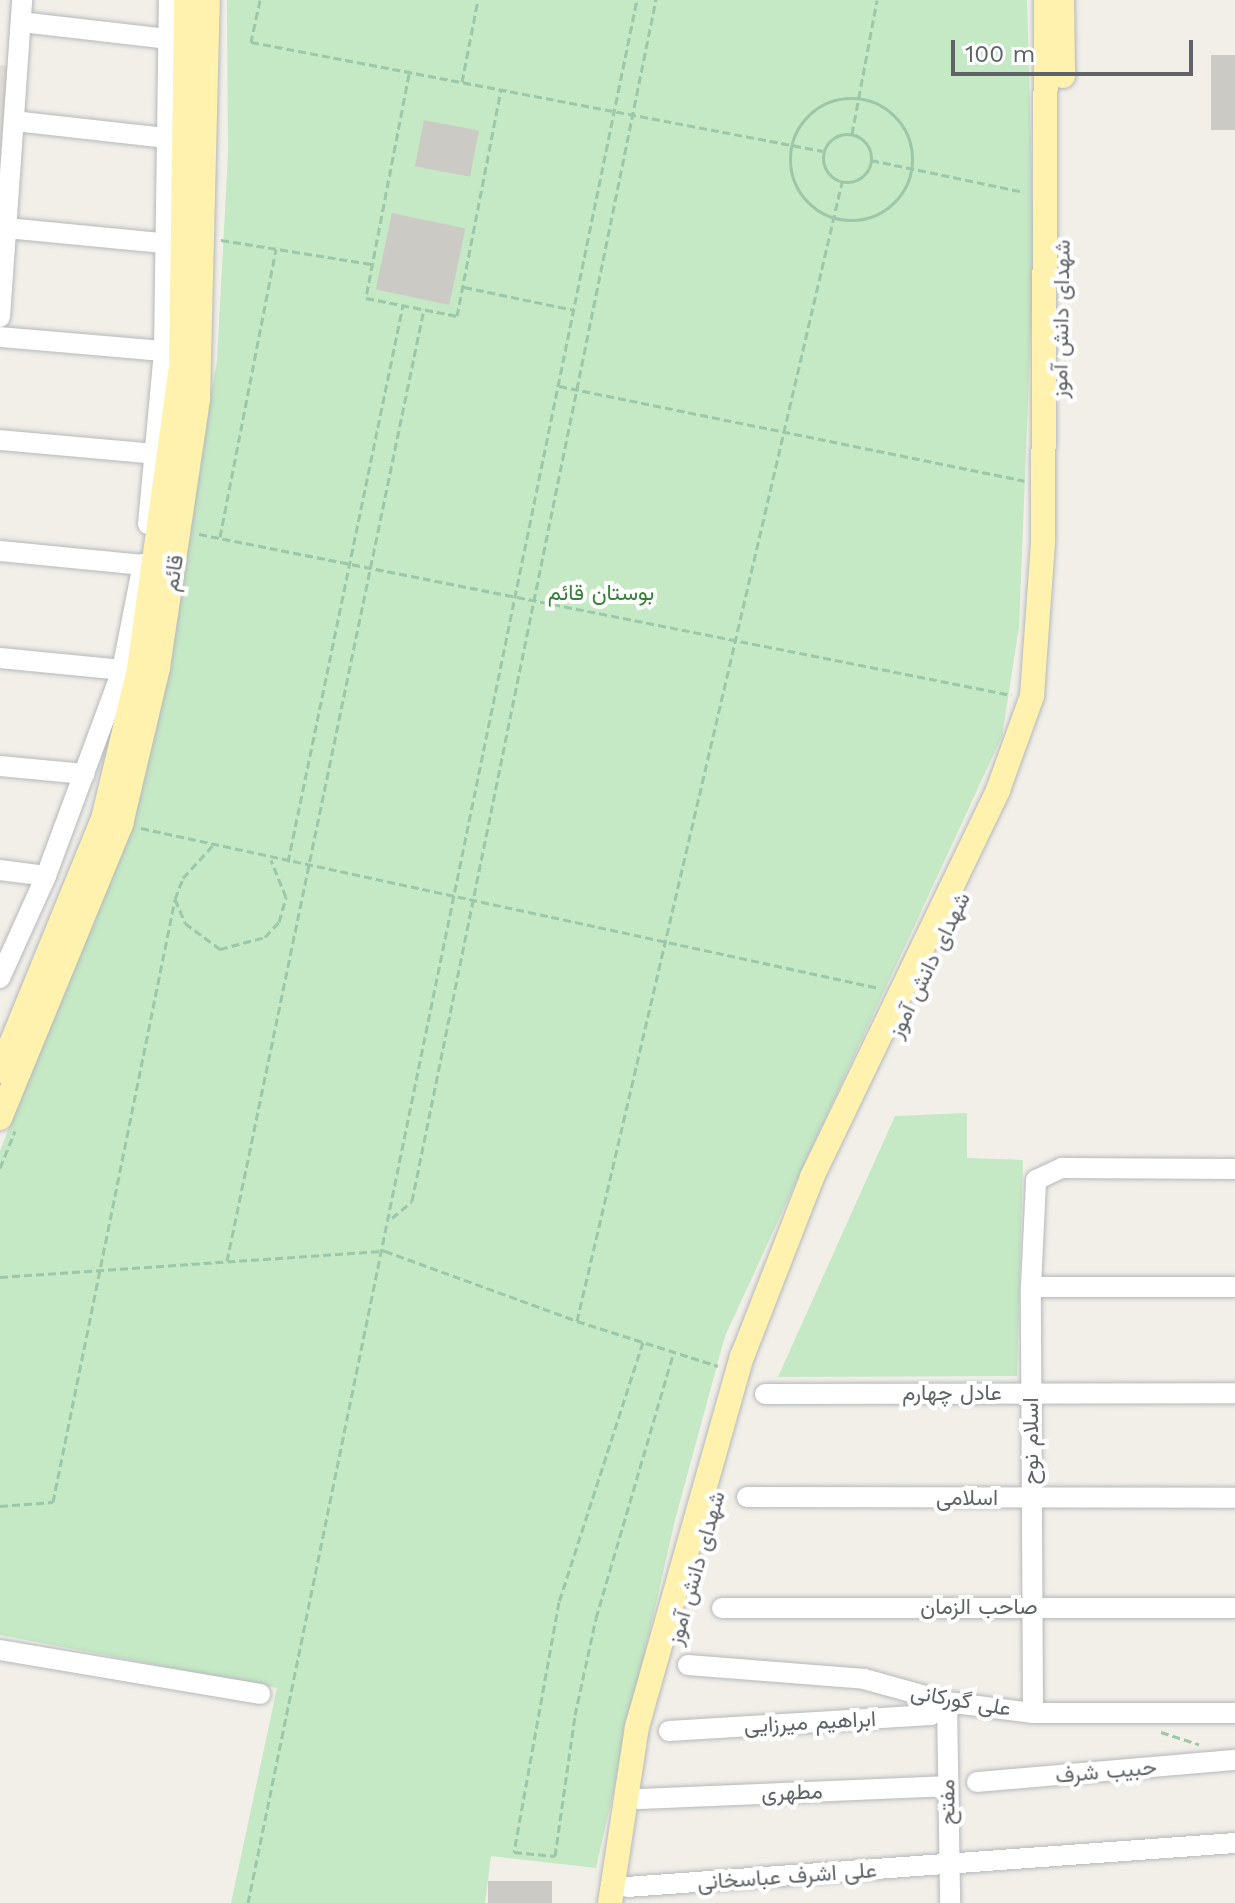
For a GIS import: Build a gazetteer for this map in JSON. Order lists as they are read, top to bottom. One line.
{"streets":{"main road":["شهدای دانش آموز","قائم"],"street":["عادل چهارم","اسلام نوح","اسلامی","صاحب الزمان","علی گورکانی","ابراهیم میرزایی","حبیب شرف","مطهری","مفتح","علی اشرف عباسخانی"]},"crossings":[["شهدای دانش آموز","مطهری"],["شهدای دانش آموز","علی اشرف عباسخانی"],["عادل چهارم","اسلام نوح"],["اسلام نوح","اسلامی"],["اسلام نوح","صاحب الزمان"],["اسلام نوح","علی گورکانی"],["علی گورکانی","ابراهیم میرزایی"],["علی گورکانی","مفتح"],["ابراهیم میرزایی","مفتح"],["مطهری","مفتح"],["مفتح","علی اشرف عباسخانی"]],"parks":["بوستان قائم"],"scale_bar":"100 m"}
